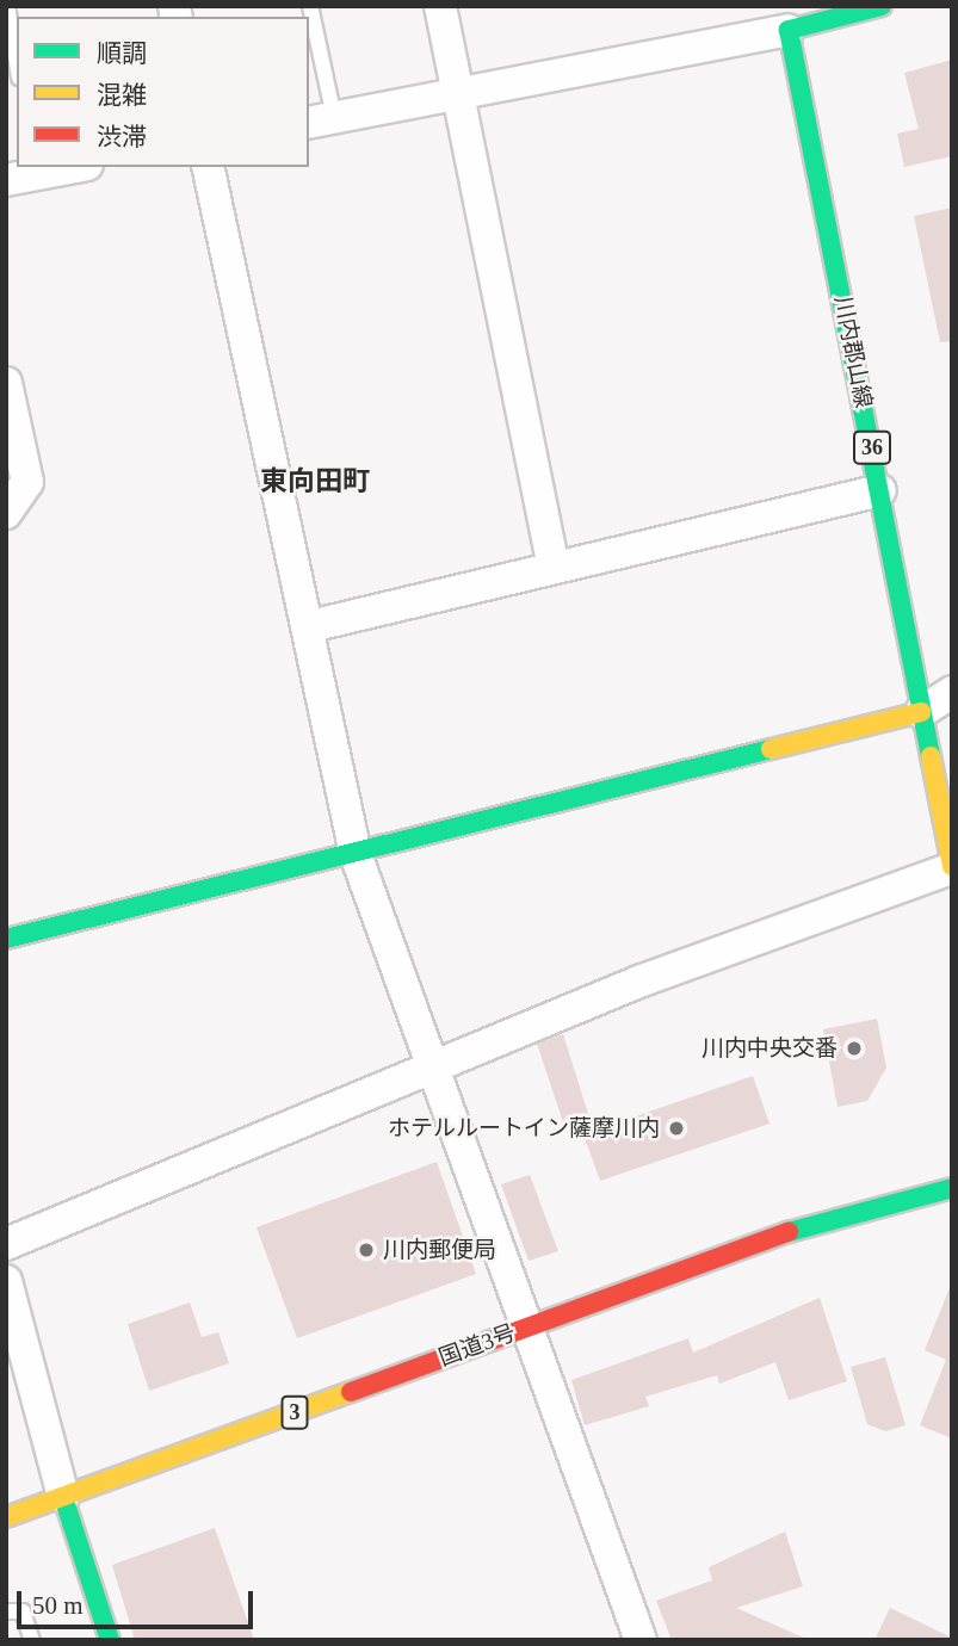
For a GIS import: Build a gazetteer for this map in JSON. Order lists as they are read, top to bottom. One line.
{"streets":{"main road":["川内郡山線","36","国道3号","3"]},"districts":["東向田町"],"places":["川内中央交番","ホテルルートイン薩摩川内","川内郵便局"],"legend":["順調","混雑","渋滞"],"scale_bar":"50 m"}
